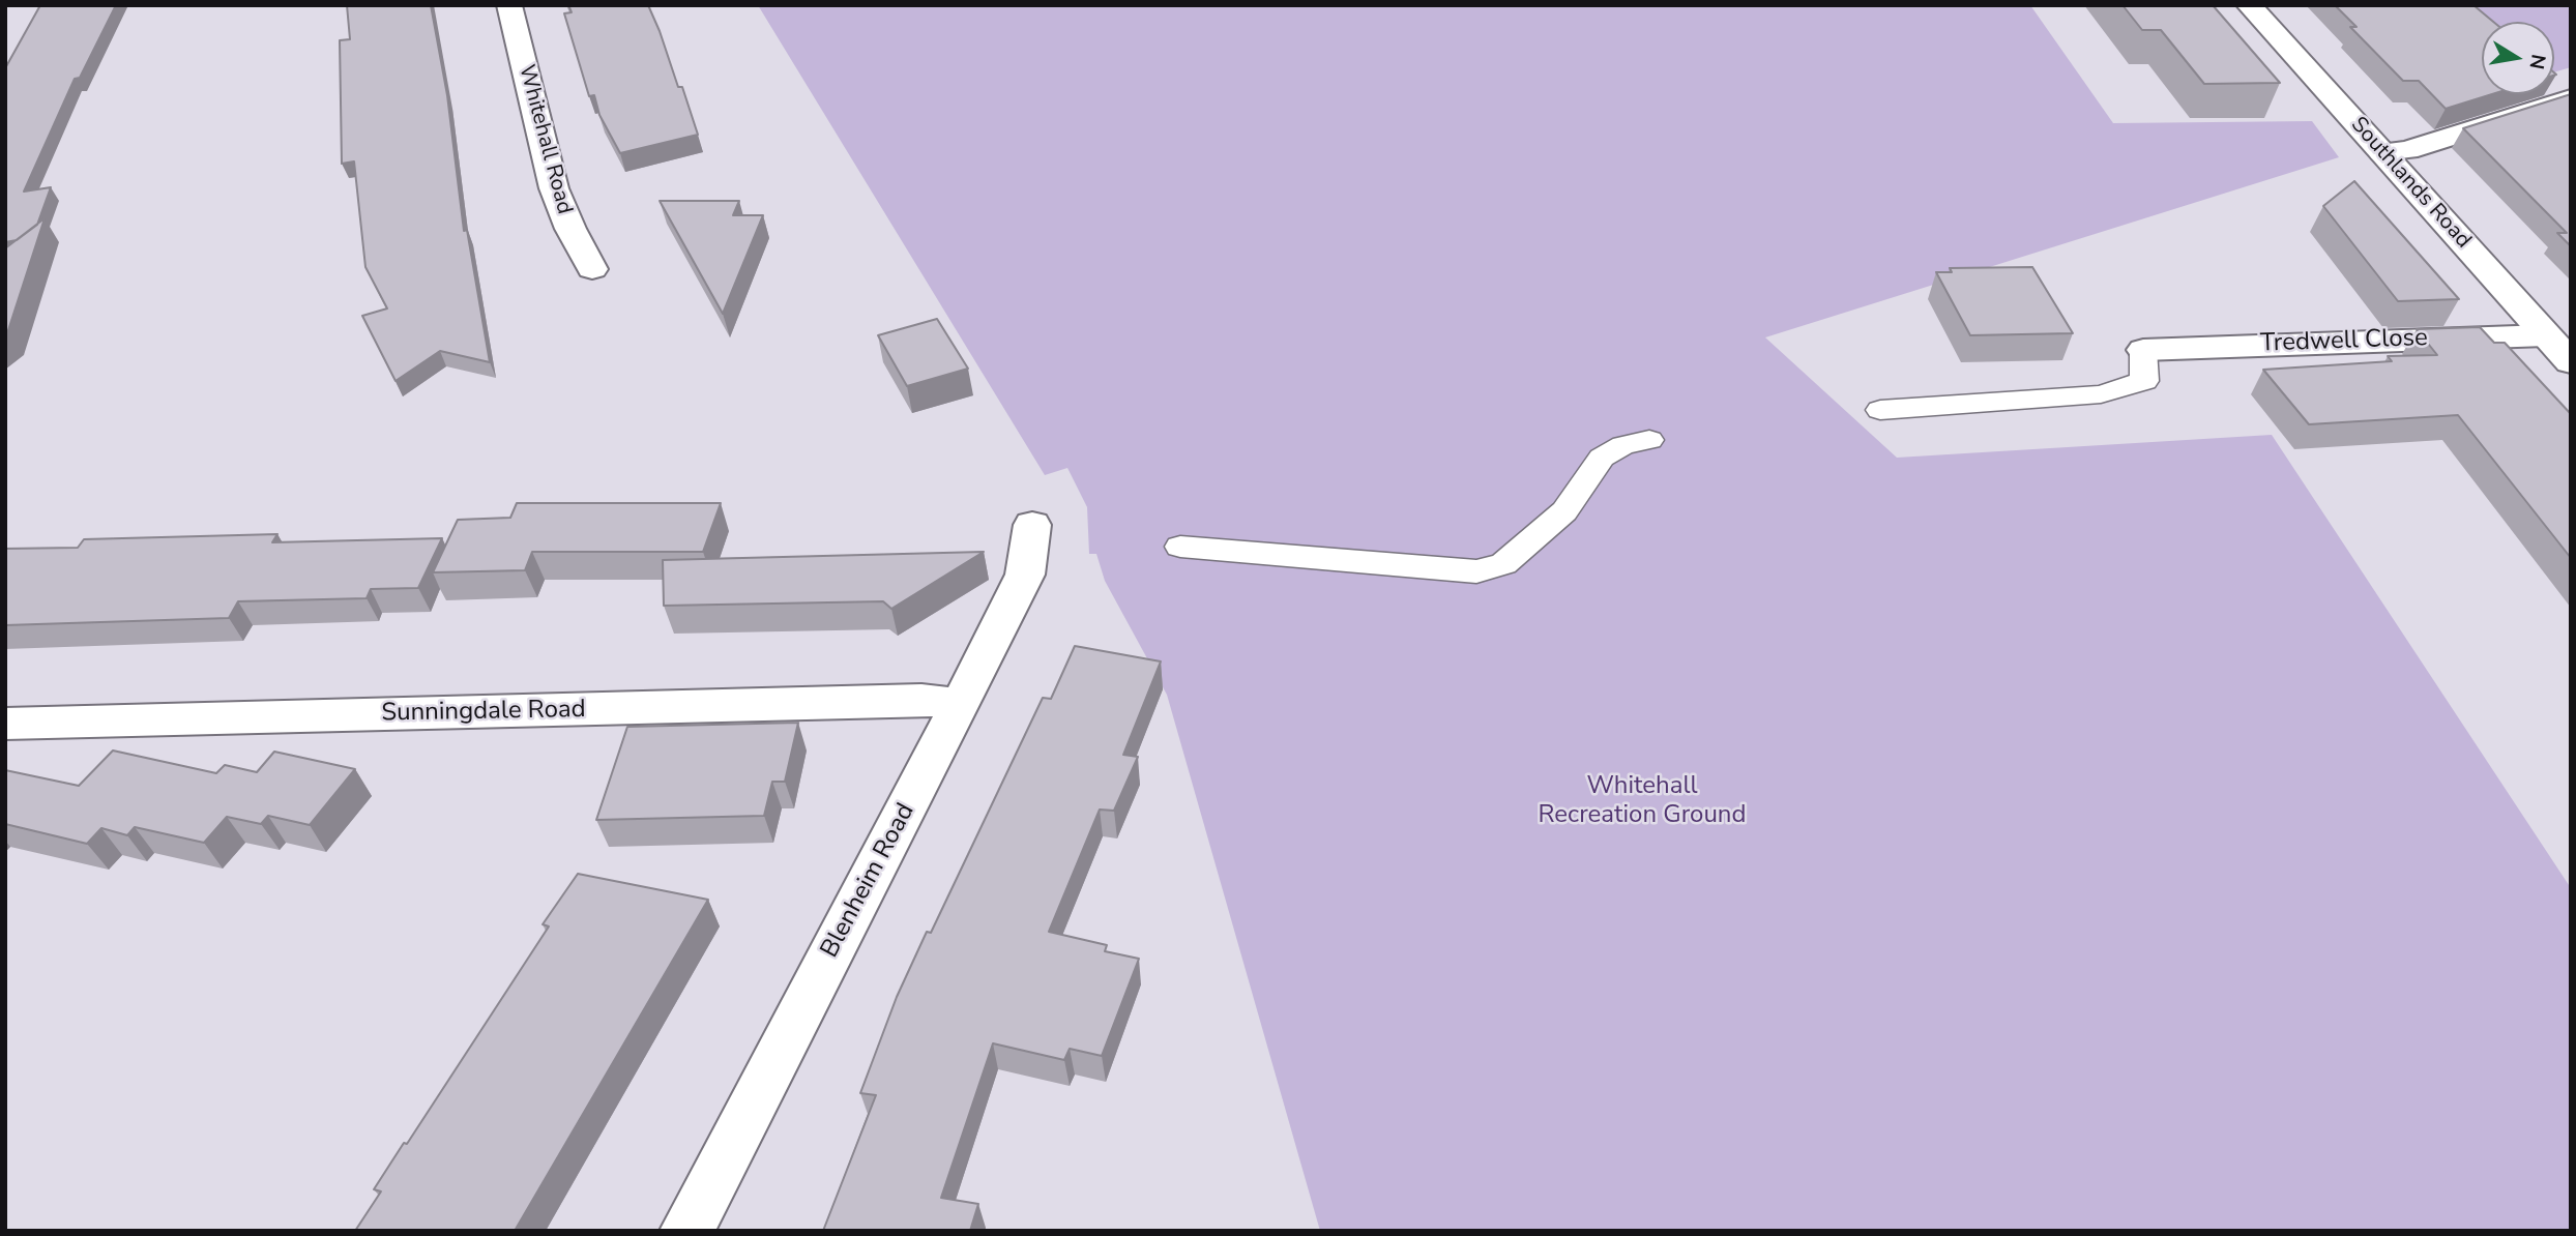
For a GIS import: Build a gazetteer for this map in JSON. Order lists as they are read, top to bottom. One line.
{"streets":{"street":["Whitehall Road","Southlands Road","Tredwell Close","Sunningdale Road","Blenheim Road"]},"crossings":[["Southlands Road","Tredwell Close"],["Sunningdale Road","Blenheim Road"]],"parks":["Whitehall Recreation Ground"],"north":"right"}
